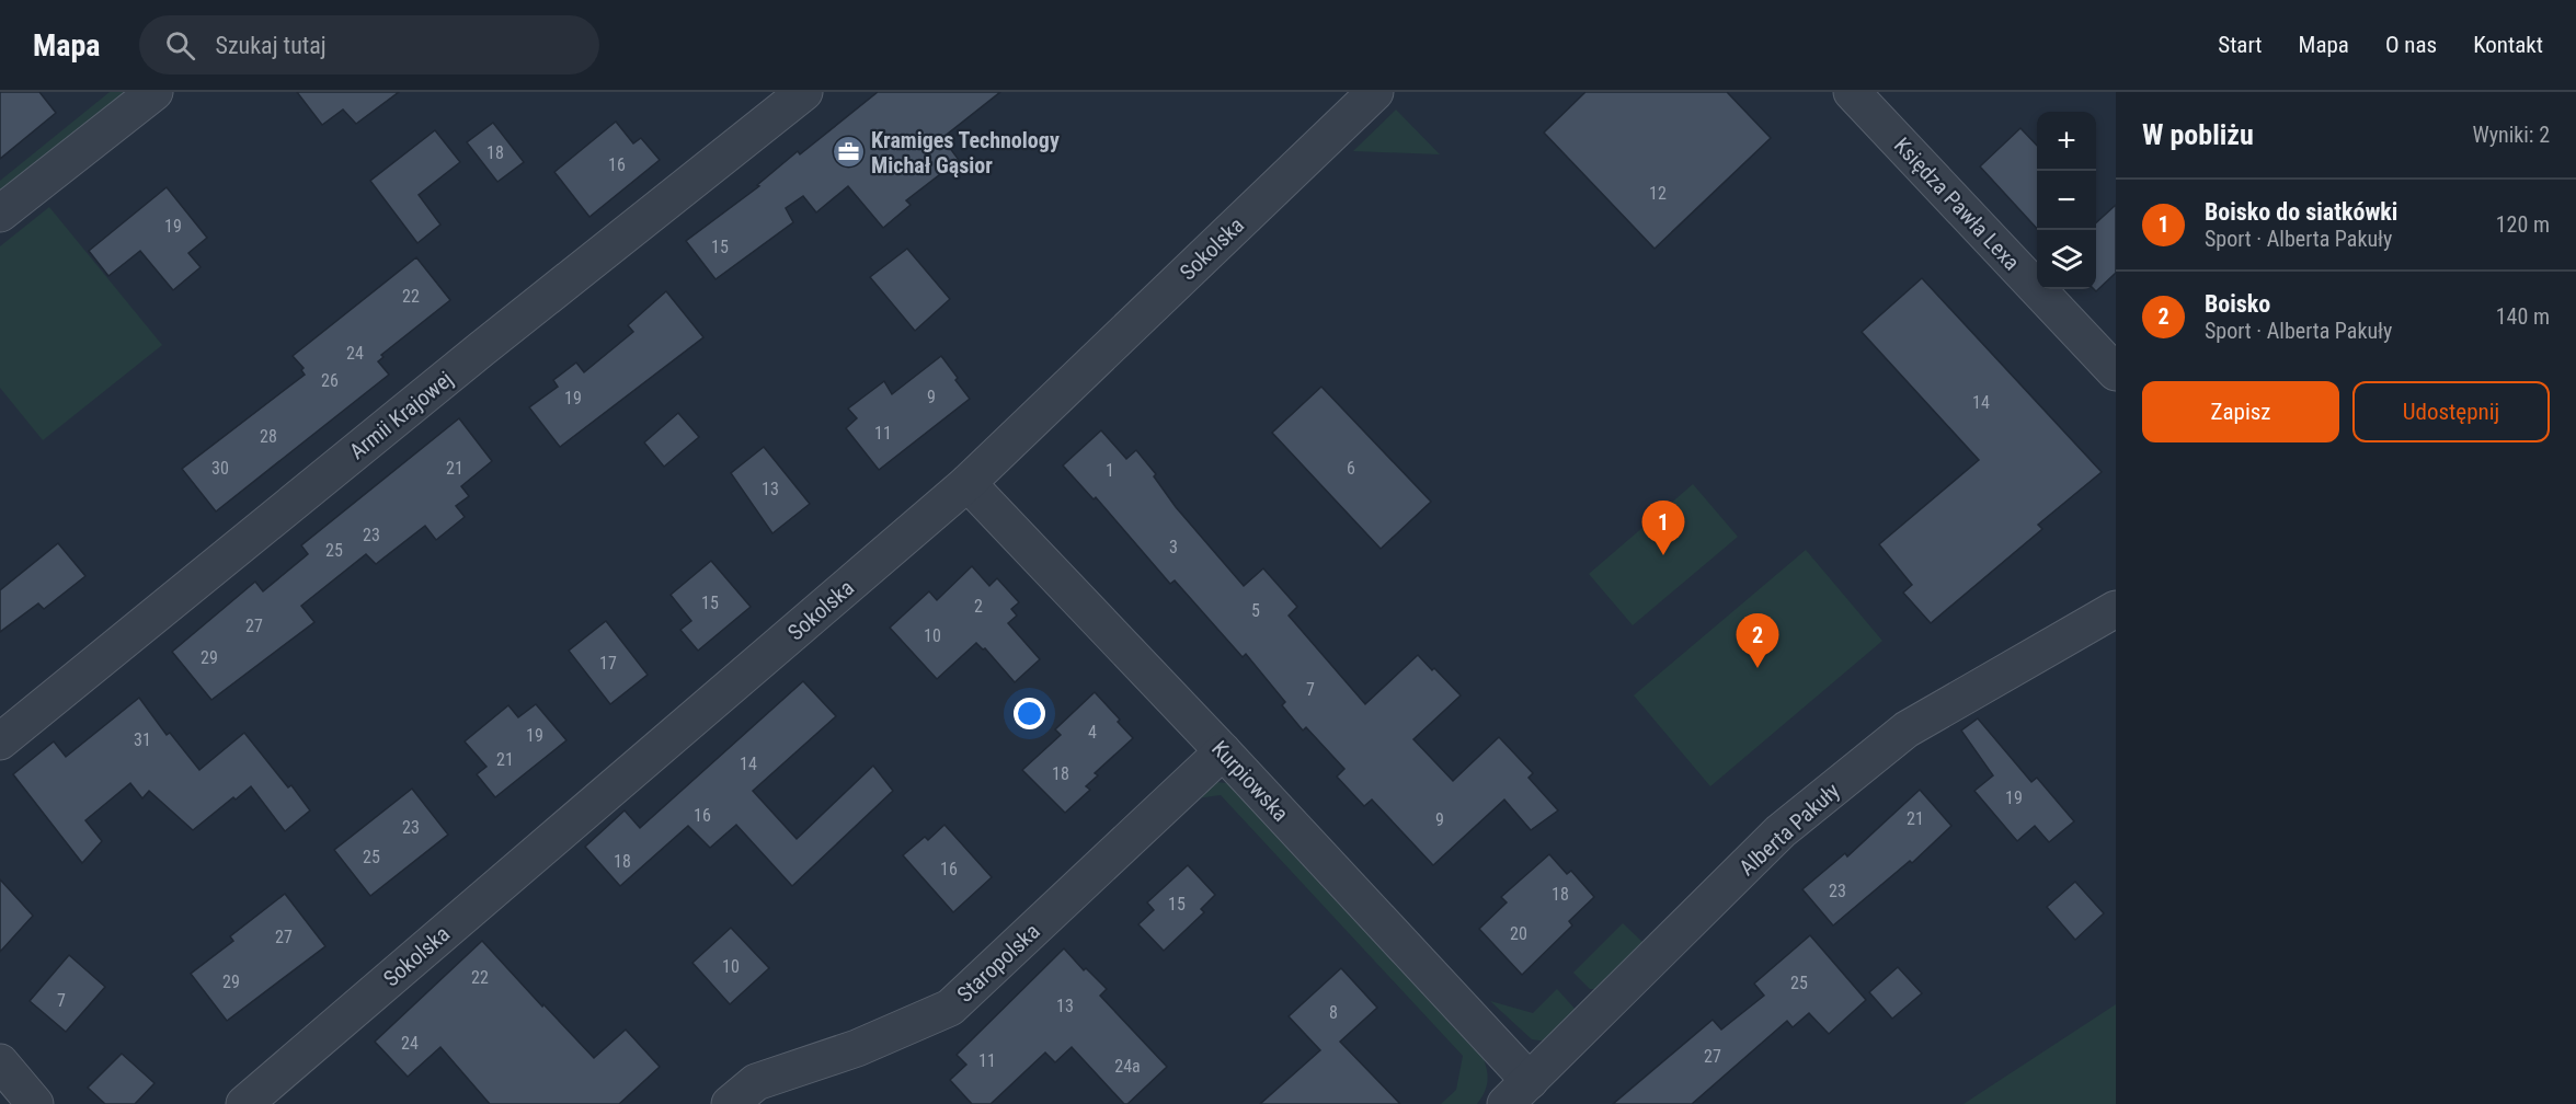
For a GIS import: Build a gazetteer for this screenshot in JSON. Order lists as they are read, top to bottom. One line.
{"streets":{"street":["Księdza Pawła Lexa","Sokolska","Armii Krajowej","Kurpiowska","Alberta Pakuły","Staropolska"]},"crossings":[["Sokolska","Kurpiowska"],["Kurpiowska","Alberta Pakuły"],["Kurpiowska","Staropolska"]],"places":{"office":["Kramiges Technology Michał Gąsior"]},"house_numbers":["18","16","12","19","15","22","24","26","9","19","14","11","28","30","21","6","1","13","23","3","25","15","2","5","27","10","29","17","7","4","19","31","21","14","18","19","16","21","9","23","25","18","16","23","18","15","20","27","10","22","29","25","7","13","8","24","27","11","24a"],"page":{"header":"Mapa","search":"Szukaj tutaj","nav":["Start","Mapa","O nas","Kontakt"],"heading":["W pobliżu","Wyniki: 2"],"map_buttons":["+","−"],"list":[{"mark":"1","name":"Boisko do siatkówki","note":"Sport · Alberta Pakuły","value":"120 m"},{"mark":"2","name":"Boisko","note":"Sport · Alberta Pakuły","value":"140 m"}],"buttons":["Zapisz","Udostępnij"],"pins":["1","2"]}}
